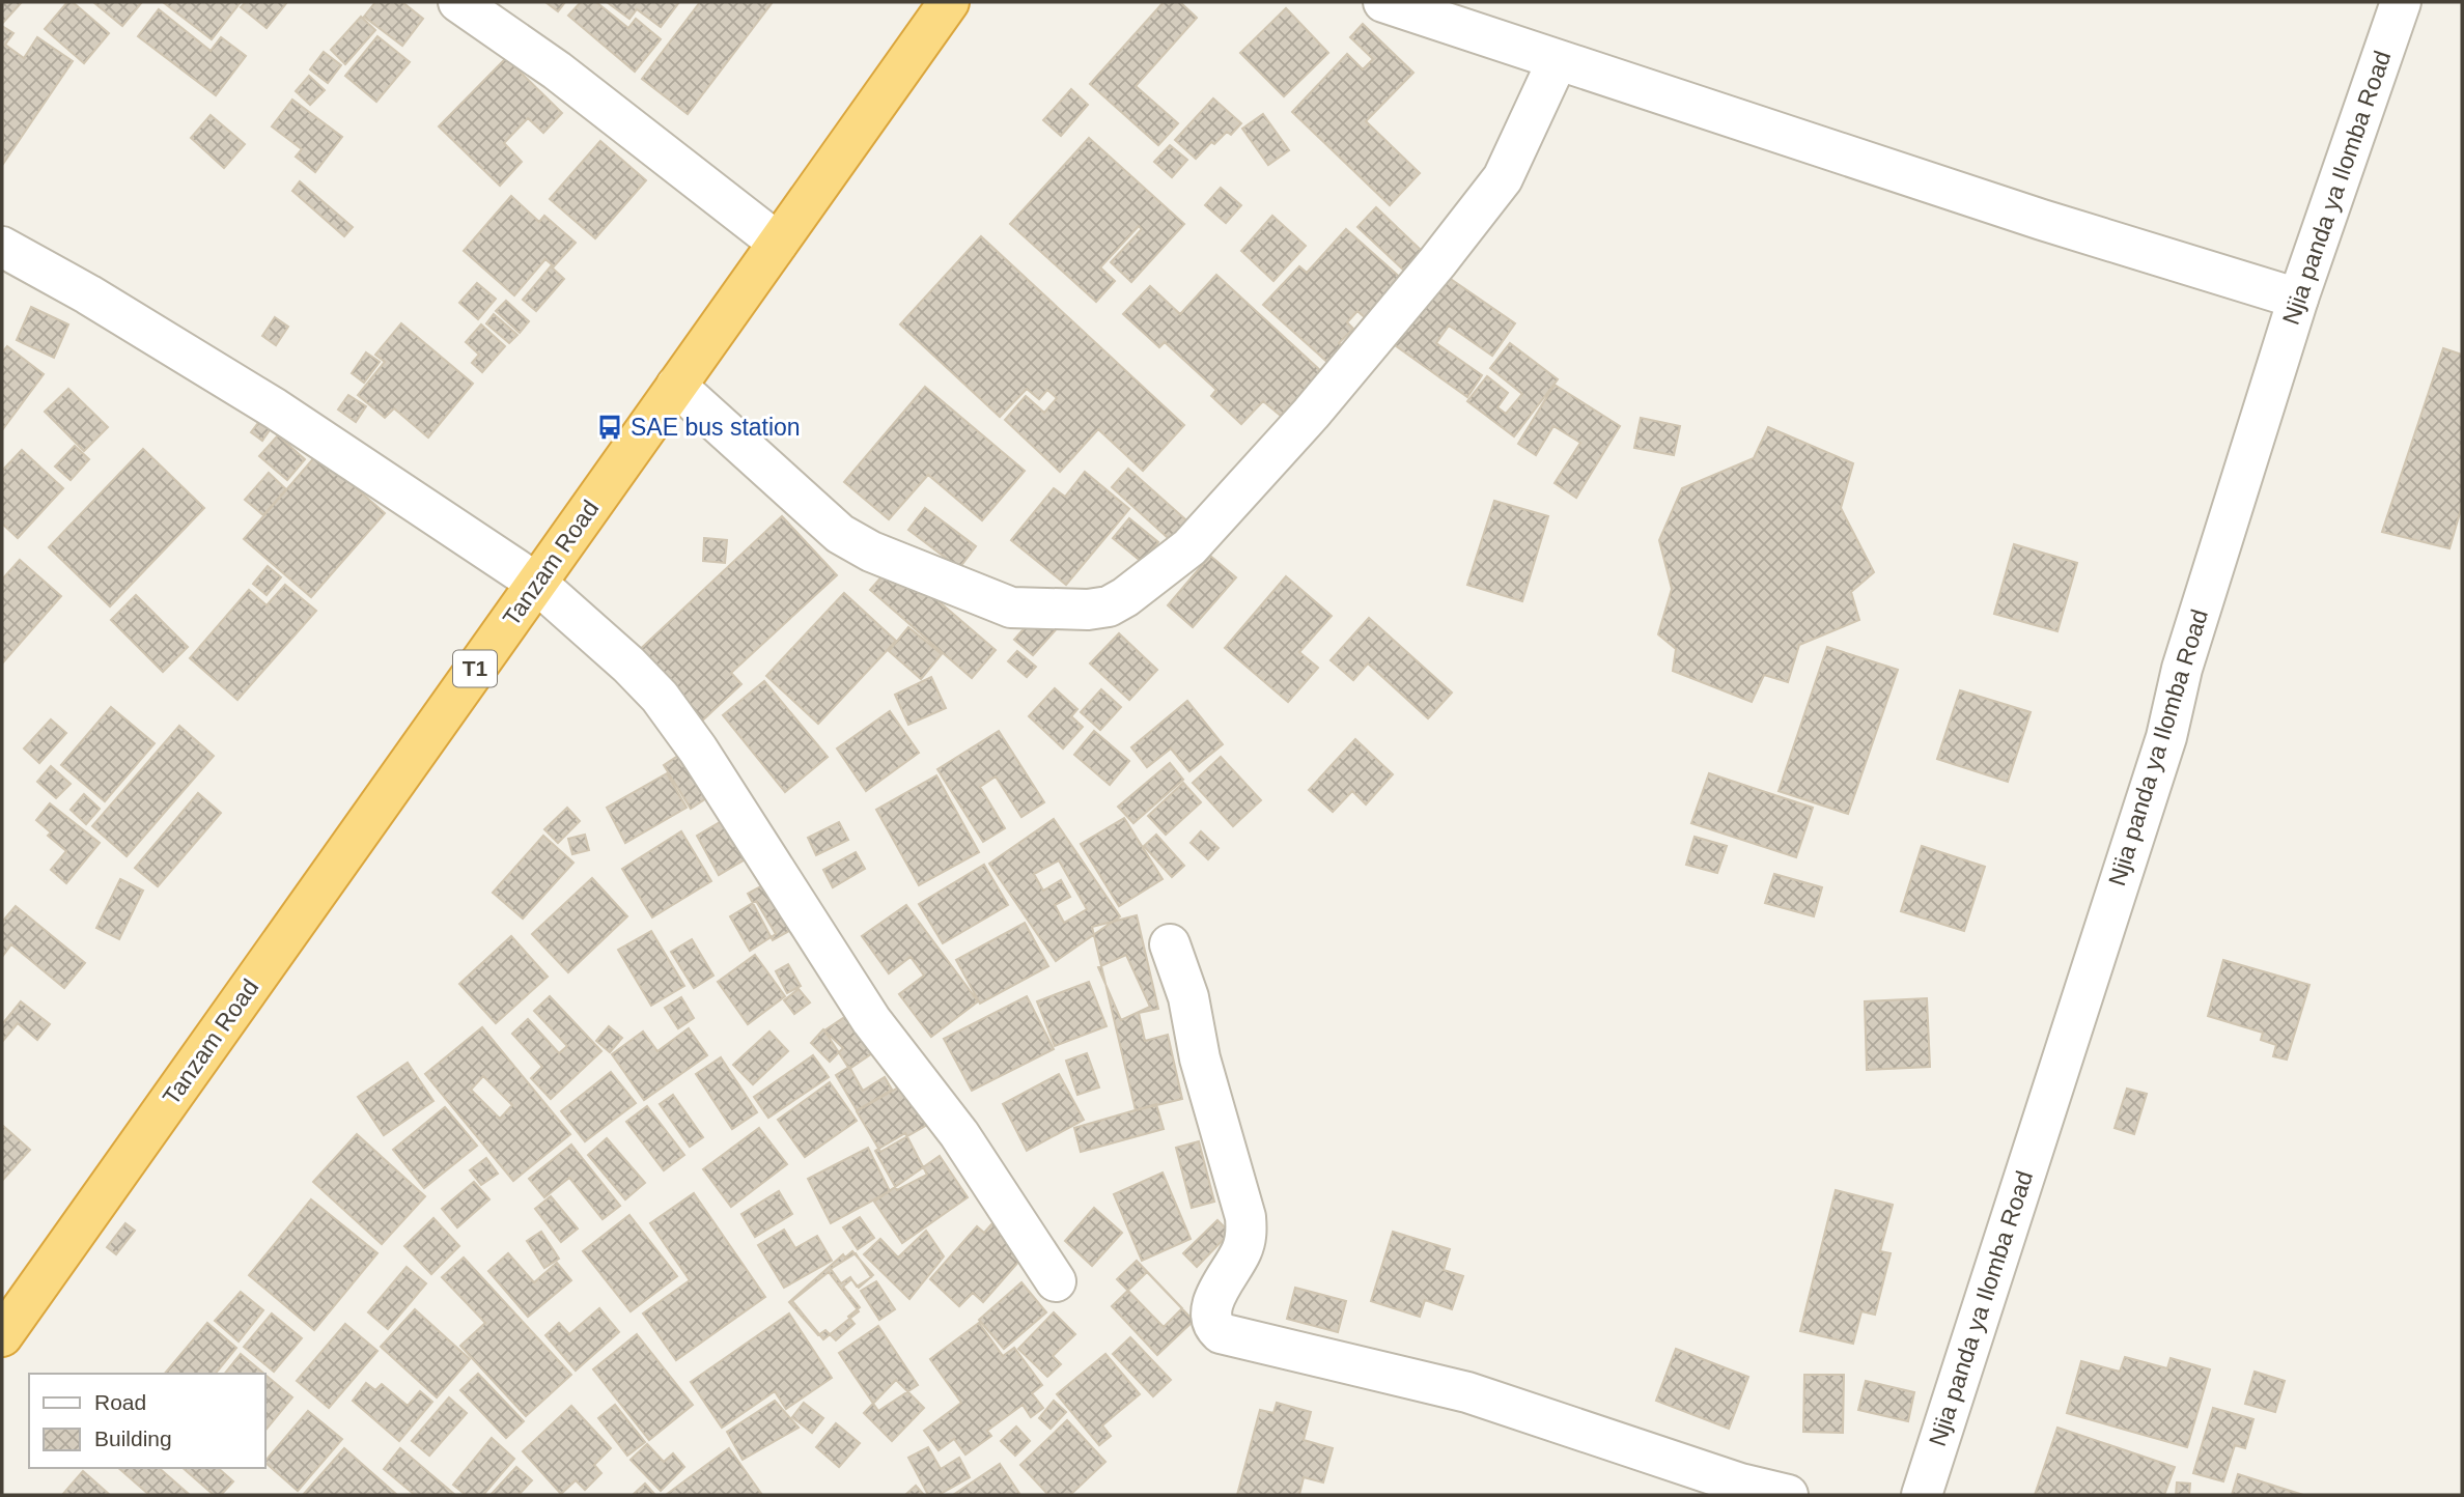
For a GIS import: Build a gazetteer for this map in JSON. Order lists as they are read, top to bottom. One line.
{"streets":{"highway":["Tanzam Road","T1"],"street":["Njia panda ya Ilomba Road"]},"places":{"bus stop":["SAE bus station"]},"legend":["Road","Building"]}
